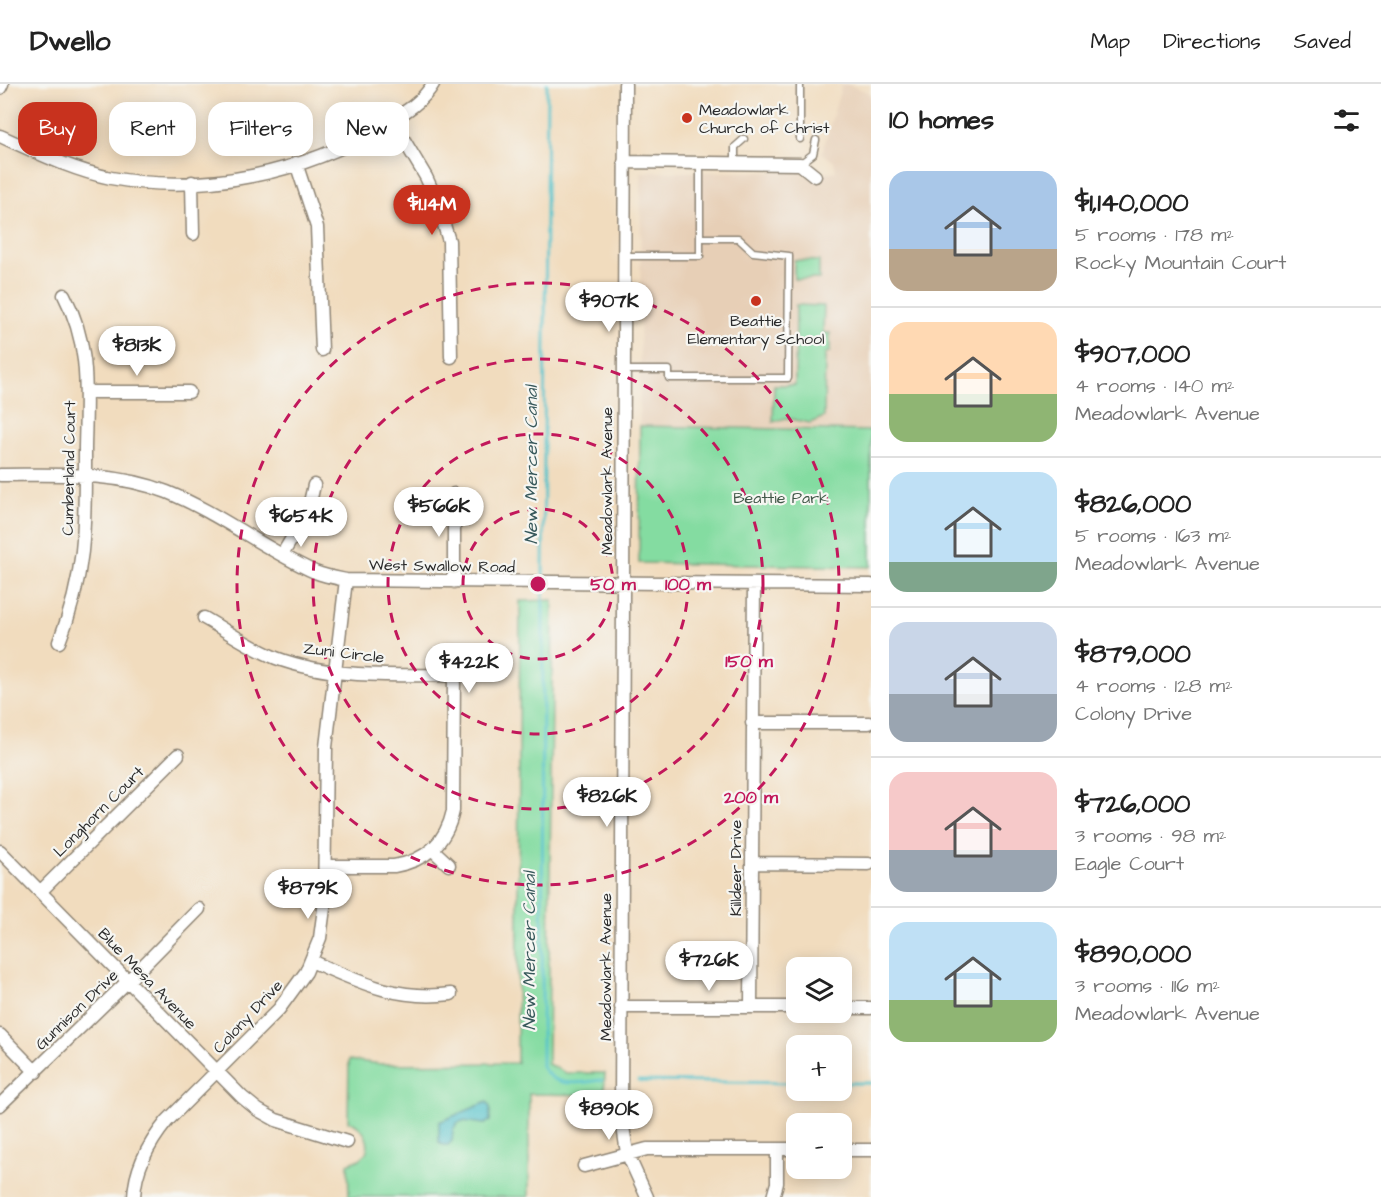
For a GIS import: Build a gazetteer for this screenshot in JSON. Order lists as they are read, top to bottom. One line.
{"streets":{"street":["Cumberland Court","Meadowlark Avenue","West Swallow Road","Zuni Circle","Longhorn Court","Killdeer Drive","Blue Mesa Avenue","Gunnison Drive","Colony Drive"]},"crossings":[["Cumberland Court","West Swallow Road"],["Meadowlark Avenue","West Swallow Road"],["West Swallow Road","Killdeer Drive"],["West Swallow Road","Colony Drive"],["Zuni Circle","Colony Drive"],["Longhorn Court","Blue Mesa Avenue"],["Blue Mesa Avenue","Gunnison Drive"],["Blue Mesa Avenue","Colony Drive"]],"water":["New Mercer Canal"],"parks":["Beattie Park"],"places":["Meadowlark Church of Christ","Beattie Elementary School"],"page":{"header":"Dwello","nav":["Map","Directions","Saved"],"heading":"10 homes","chip":["Buy","Rent","Filters","New"],"list":[{"name":"$1,140,000","note":"5 rooms · 178 m² · Rocky Mountain Court"},{"name":"$907,000","note":"4 rooms · 140 m² · Meadowlark Avenue"},{"name":"$826,000","note":"5 rooms · 163 m² · Meadowlark Avenue"},{"name":"$879,000","note":"4 rooms · 128 m² · Colony Drive"},{"name":"$726,000","note":"3 rooms · 98 m² · Eagle Court"},{"name":"$890,000","note":"3 rooms · 116 m² · Meadowlark Avenue"}],"price":["$1.14M","$907K","$813K","$566K","$654K","$422K","$826K","$879K","$726K","$890K"],"map_buttons":["+","−"]},"rings":["50 m","100 m","150 m","200 m"]}
